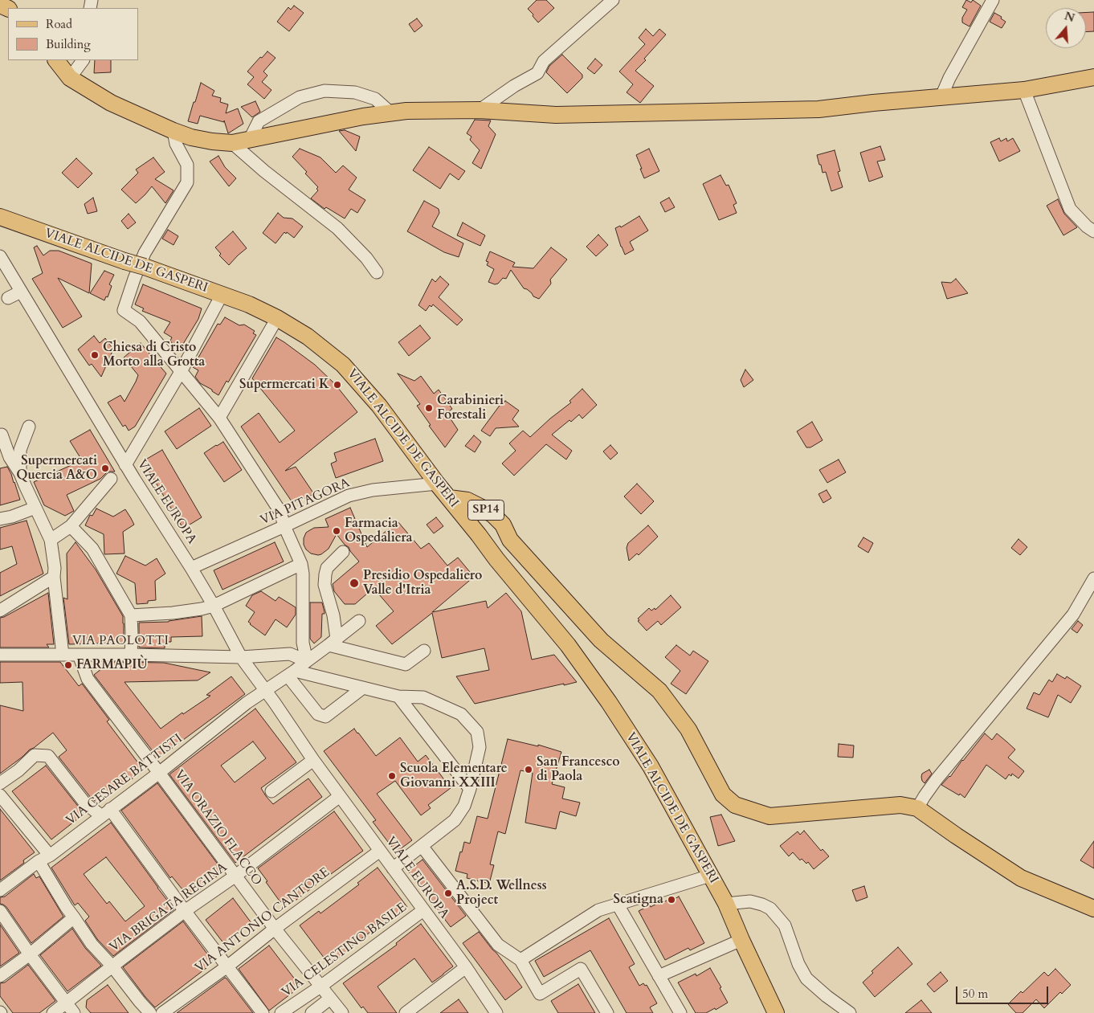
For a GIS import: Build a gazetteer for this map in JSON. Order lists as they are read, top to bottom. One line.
{"streets":{"main road":["VIALE ALCIDE DE GASPERI","SP14"],"street":["VIALE EUROPA","VIA PITAGORA","VIA PAOLOTTI","VIA CESARE BATTISTI","VIA ORAZIO FLACCO","VIA BRIGATA REGINA","VIA ANTONIO CANTORE","VIA CELESTINO BASILE"]},"crossings":[["VIALE ALCIDE DE GASPERI","VIA PITAGORA"],["VIALE ALCIDE DE GASPERI","SP14"],["VIALE EUROPA","VIA PITAGORA"],["VIALE EUROPA","VIA PAOLOTTI"],["VIALE EUROPA","VIA CESARE BATTISTI"],["VIALE EUROPA","VIA BRIGATA REGINA"],["VIALE EUROPA","VIA ANTONIO CANTORE"],["VIALE EUROPA","VIA CELESTINO BASILE"],["VIA PAOLOTTI","VIA CESARE BATTISTI"],["VIA PAOLOTTI","VIA ORAZIO FLACCO"],["VIA CESARE BATTISTI","VIA ORAZIO FLACCO"],["VIA ORAZIO FLACCO","VIA BRIGATA REGINA"],["VIA ORAZIO FLACCO","VIA ANTONIO CANTORE"],["VIA ORAZIO FLACCO","VIA CELESTINO BASILE"]],"places":["Chiesa di Cristo Morto alla Grotta","Supermercati K","Carabinieri Forestali","Supermercati Quercia A&O","Farmacia Ospedaliera","Presidio Ospedaliero Valle d'Itria","FARMAPIÙ","San Francesco di Paola","Scuola Elementare Giovanni XXIII","A.S.D. Wellness Project","Scatigna"],"legend":["Road","Building"],"scale_bar":"50 m","north":"top"}
